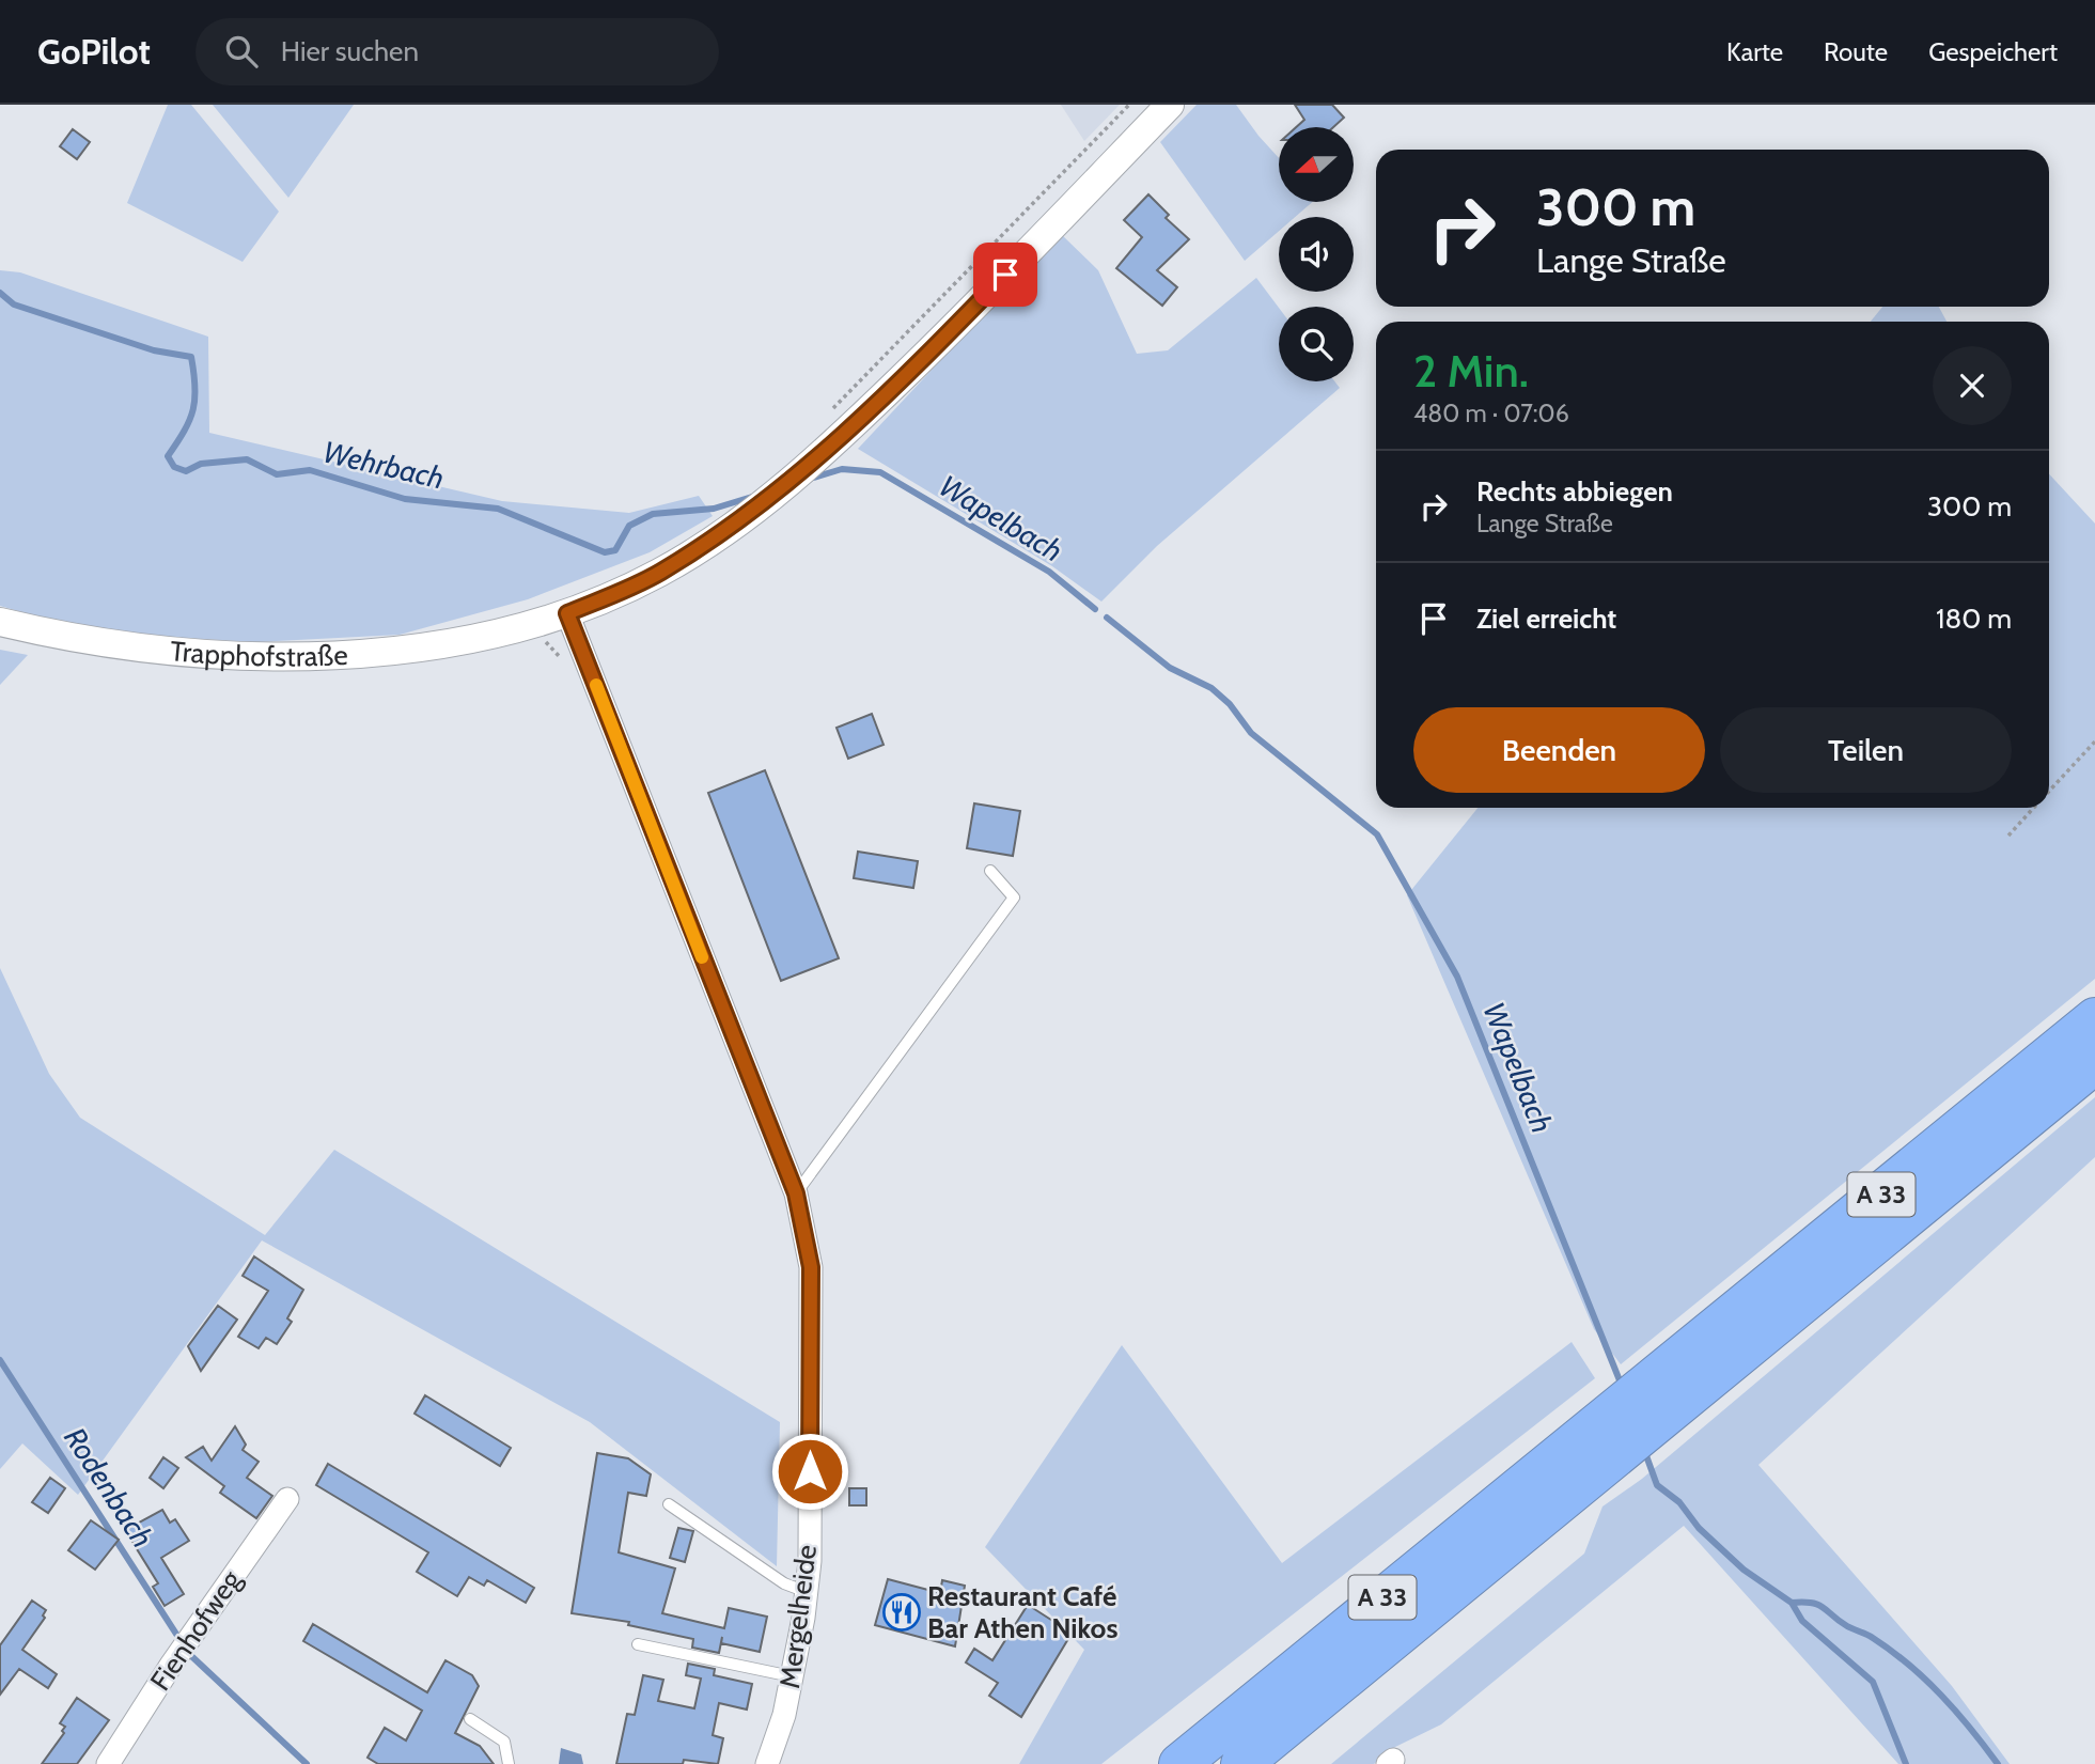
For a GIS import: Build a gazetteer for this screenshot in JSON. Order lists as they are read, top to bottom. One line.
{"streets":{"highway":["A 33"],"street":["Trapphofstraße","Mergelheide","Fienhofweg"]},"crossings":[["Trapphofstraße","Mergelheide"]],"water":["Wehrbach","Wapelbach","Rodenbach"],"places":{"restaurant":["Restaurant Café Bar Athen Nikos"]},"north":"left","page":{"header":"GoPilot","search":"Hier suchen","nav":["Karte","Route","Gespeichert"],"turn":["300 m","Lange Straße"],"heading":["2 Min.","480 m · 07:06"],"list":[{"name":"Rechts abbiegen","note":"Lange Straße","value":"300 m"},{"name":"Ziel erreicht","value":"180 m"}],"buttons":["Beenden","Teilen"]}}
